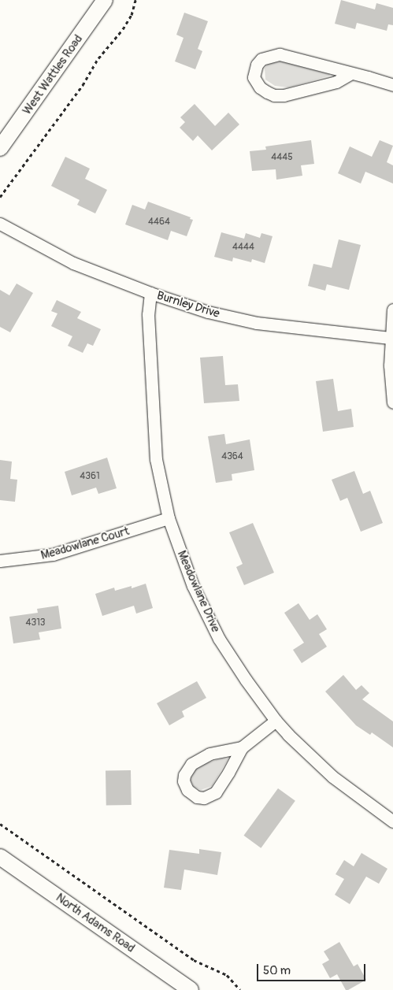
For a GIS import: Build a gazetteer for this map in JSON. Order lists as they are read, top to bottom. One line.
{"streets":{"street":["West Wattles Road","Burnley Drive","Meadowlane Court","Meadowlane Drive","North Adams Road"]},"crossings":[["Burnley Drive","Meadowlane Drive"],["Meadowlane Court","Meadowlane Drive"]],"house_numbers":["4445","4464","4444","4364","4361","4313"],"scale_bar":"50 m"}
